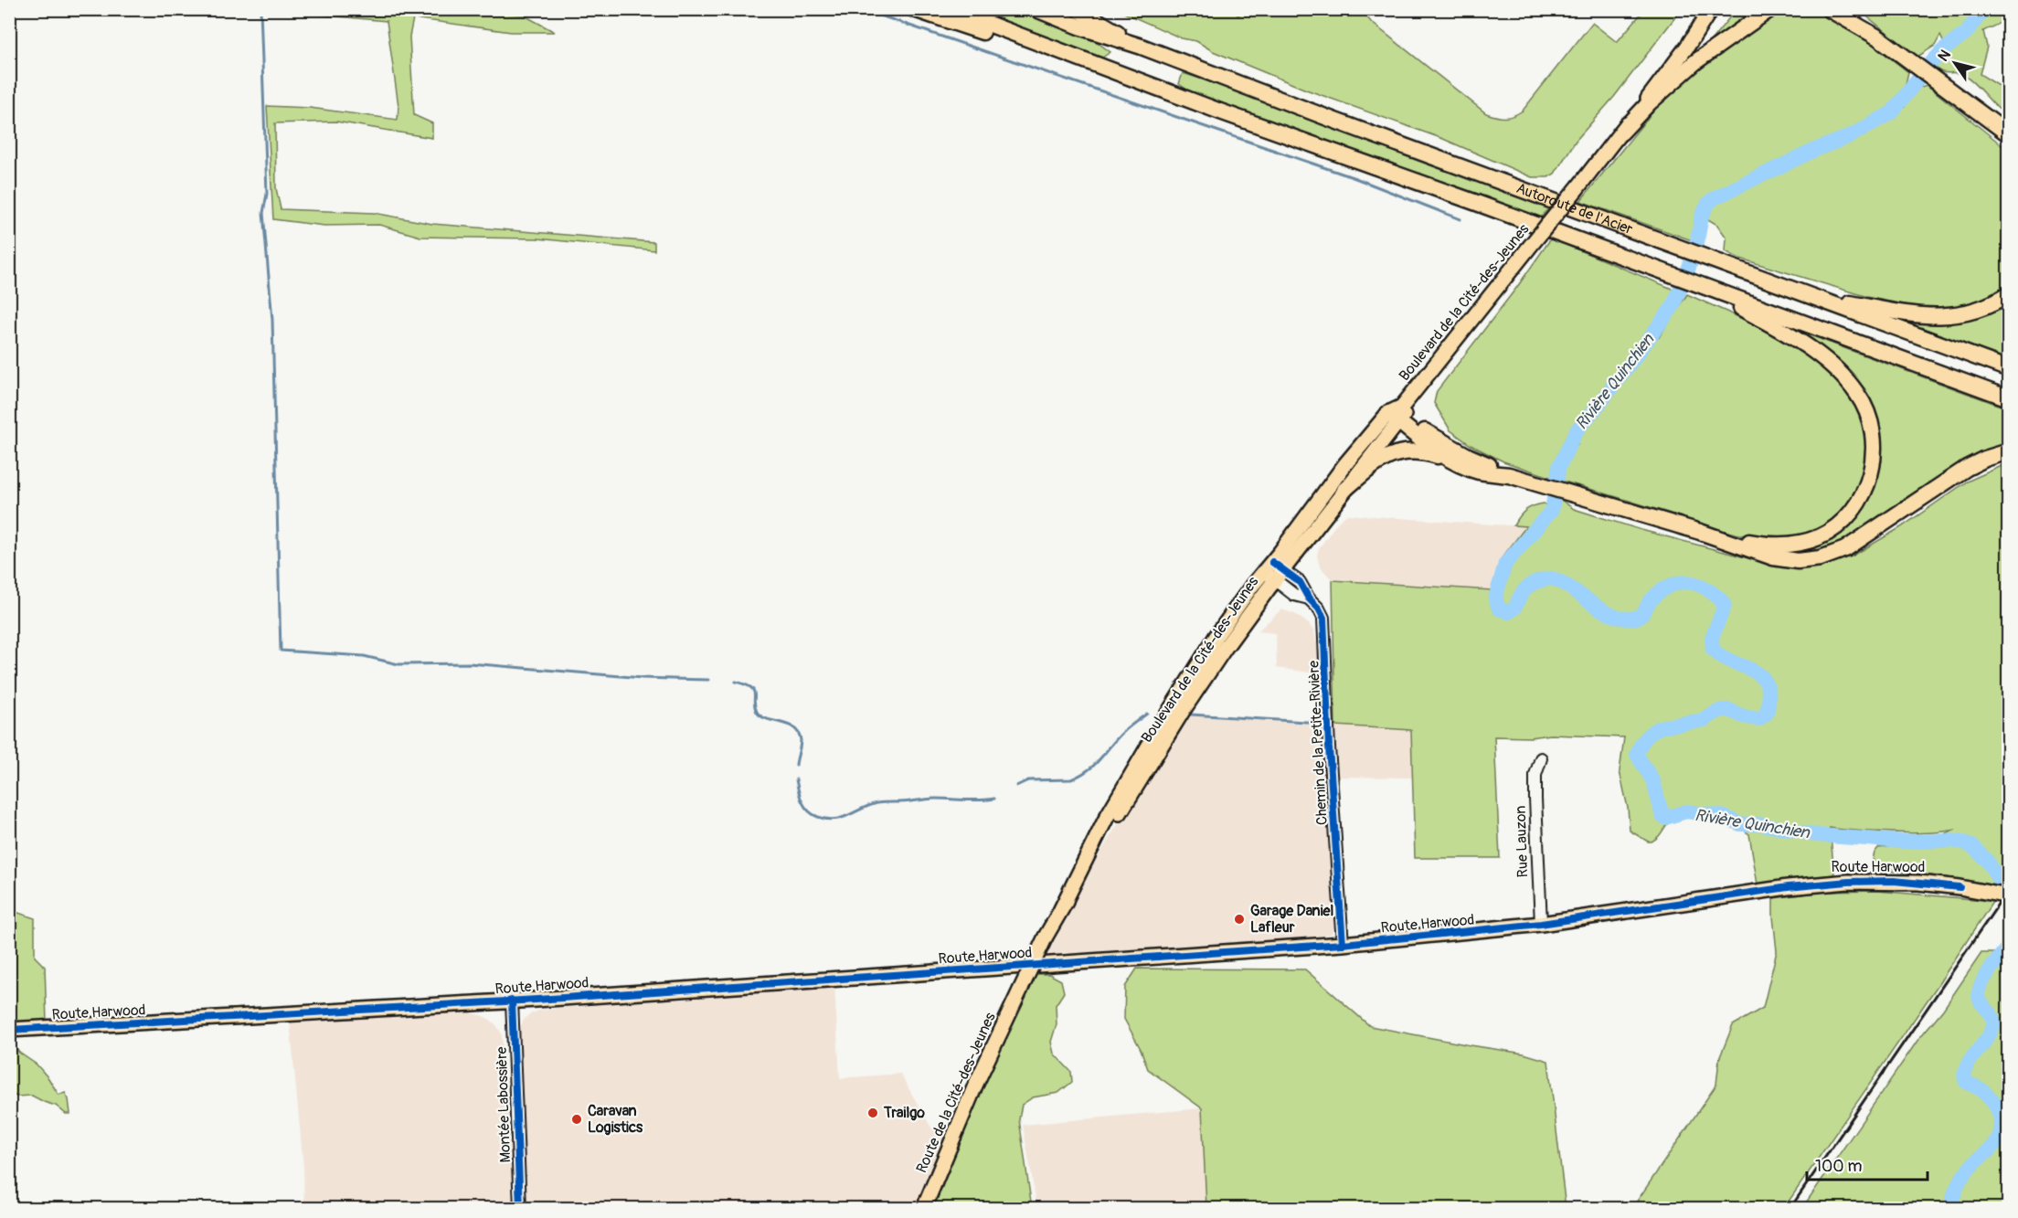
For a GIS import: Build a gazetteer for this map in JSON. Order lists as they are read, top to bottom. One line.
{"streets":{"highway":["Autoroute de l'Acier"],"main road":["Boulevard de la Cité-des-Jeunes","Route Harwood","Route de la Cité-des-Jeunes"],"street":["Chemin de la Petite-Rivière","Rue Lauzon","Montée Labossière"]},"crossings":[["Boulevard de la Cité-des-Jeunes","Chemin de la Petite-Rivière"],["Boulevard de la Cité-des-Jeunes","Route de la Cité-des-Jeunes"],["Chemin de la Petite-Rivière","Route Harwood"],["Rue Lauzon","Route Harwood"],["Route Harwood","Montée Labossière"]],"water":["Rivière Quinchien"],"places":["Garage Daniel Lafleur","Trailgo","Caravan Logistics"],"scale_bar":"100 m","north":"top left"}
